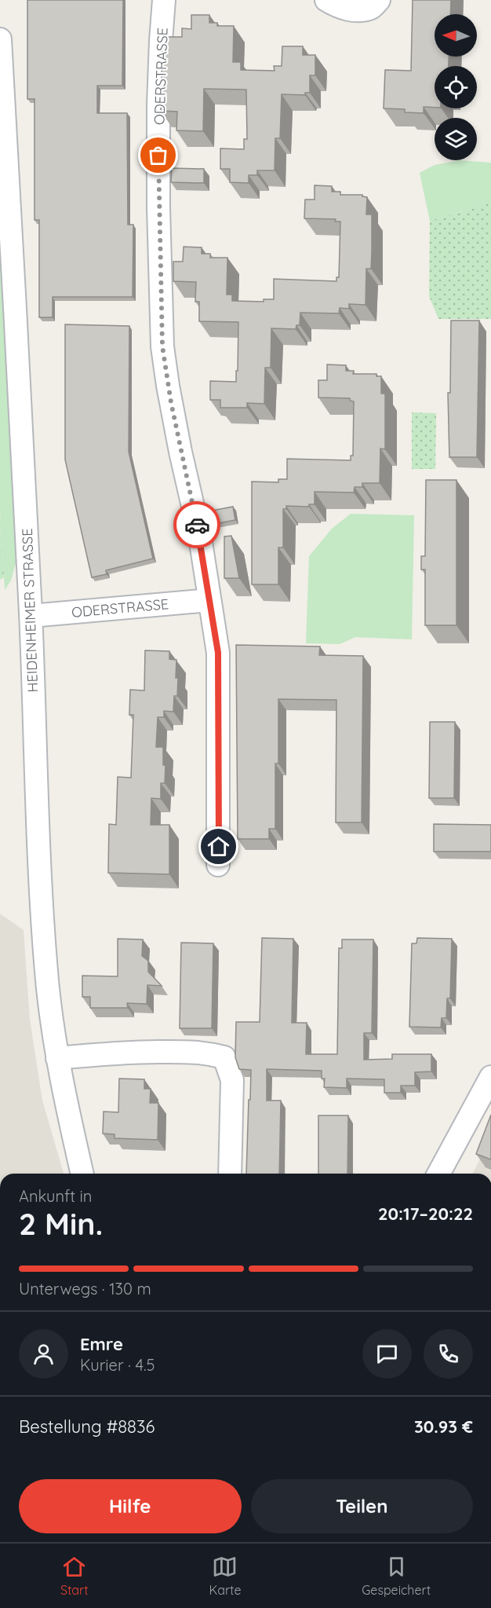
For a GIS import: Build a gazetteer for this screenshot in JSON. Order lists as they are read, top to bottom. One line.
{"streets":{"street":["ODERSTRASSE","HEIDENHEIMER STRASSE"]},"crossings":[["ODERSTRASSE","HEIDENHEIMER STRASSE"]],"north":"left","page":{"heading":["2 Min.","Ankunft in","20:17–20:22"],"panel":["Emre","Kurier · 4.5","Bestellung #8836","30.93 €"],"bar":"Unterwegs · 130 m","buttons":["Hilfe","Teilen"],"tabs":["Start","Karte","Gespeichert"]}}
